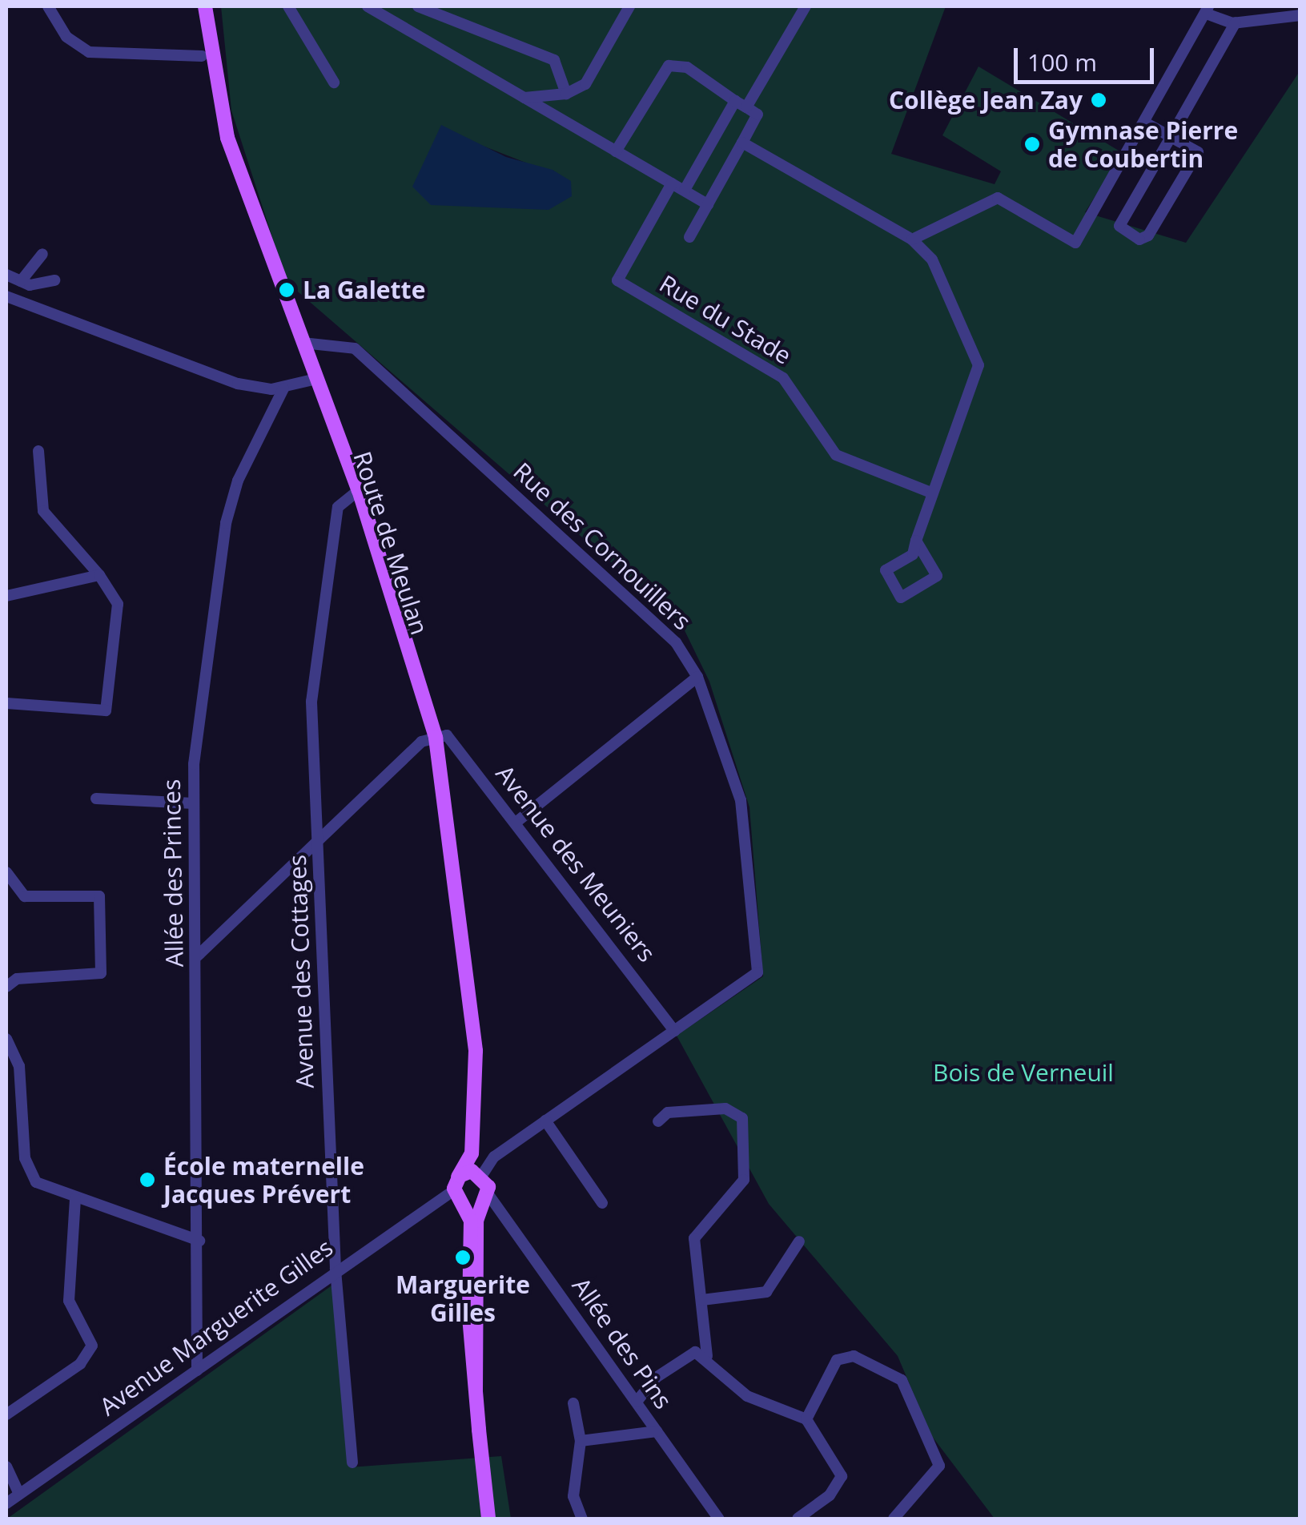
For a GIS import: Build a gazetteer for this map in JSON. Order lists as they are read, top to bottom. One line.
{"streets":{"main road":["Route de Meulan"],"street":["Rue du Stade","Rue des Cornouillers","Avenue des Meuniers","Allée des Princes","Avenue des Cottages","Avenue Marguerite Gilles","Allée des Pins"]},"crossings":[["Route de Meulan","Rue des Cornouillers"],["Route de Meulan","Avenue des Meuniers"],["Route de Meulan","Avenue des Cottages"],["Route de Meulan","Avenue Marguerite Gilles"],["Route de Meulan","Allée des Pins"],["Rue des Cornouillers","Avenue des Meuniers"],["Allée des Princes","Avenue Marguerite Gilles"],["Avenue des Cottages","Avenue Marguerite Gilles"]],"parks":["Bois de Verneuil"],"places":["Collège Jean Zay","Gymnase Pierre de Coubertin","La Galette","École maternelle Jacques Prévert","Marguerite Gilles"],"scale_bar":"100 m"}
